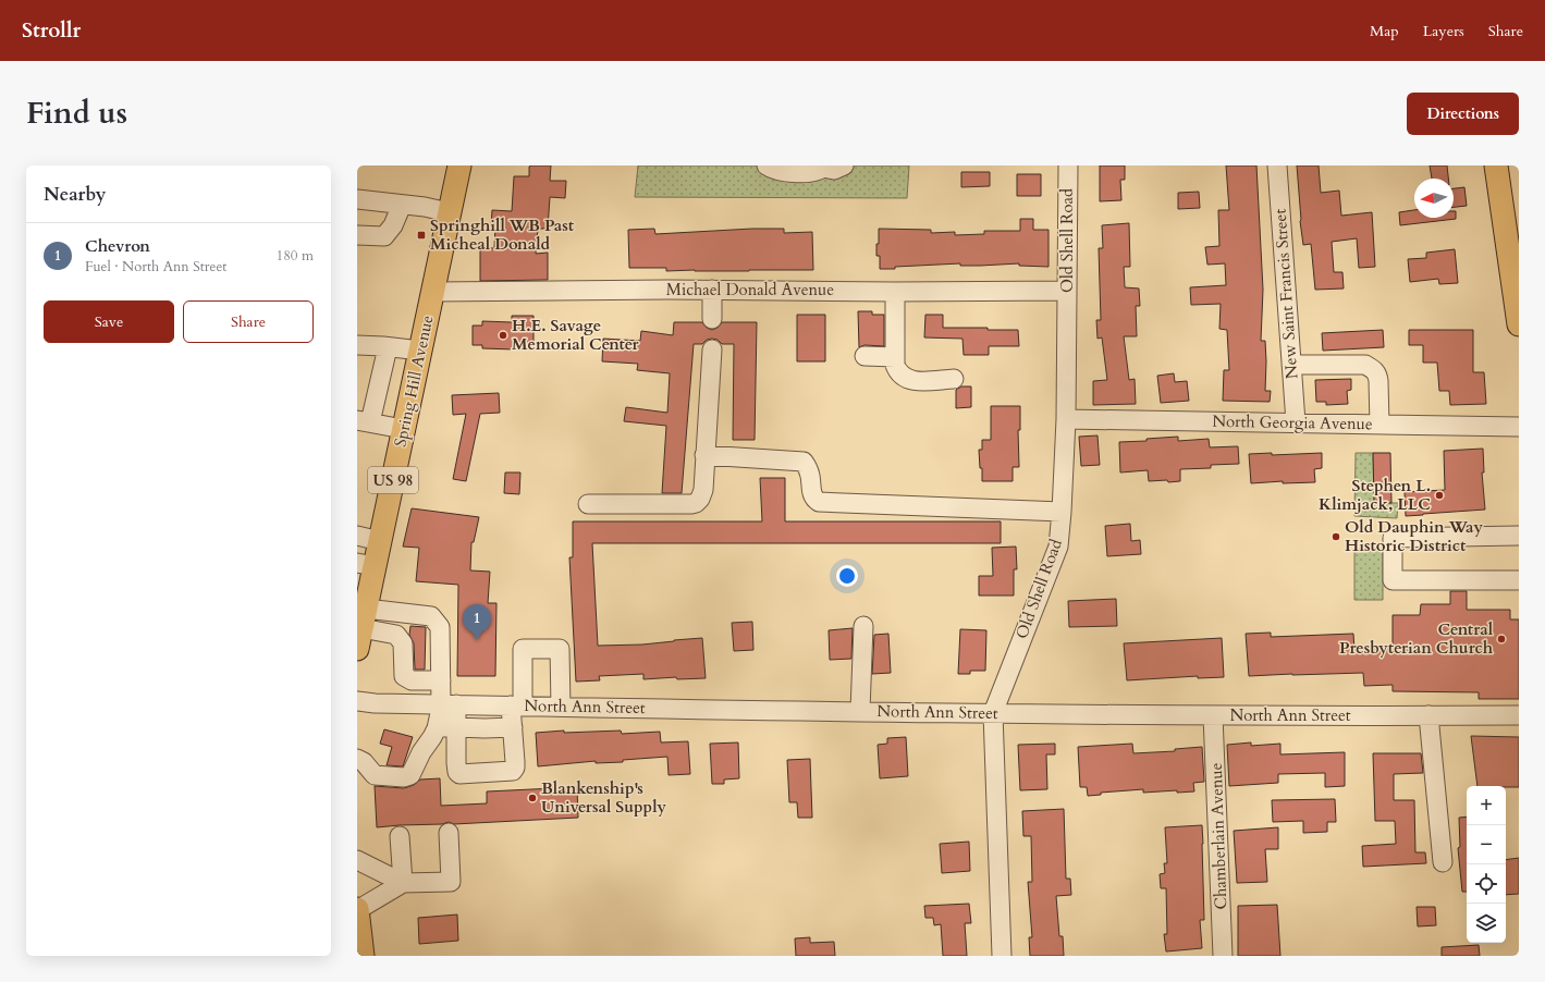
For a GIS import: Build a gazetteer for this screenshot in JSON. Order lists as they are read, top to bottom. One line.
{"streets":{"main road":["Spring Hill Avenue","US 98"],"street":["Old Shell Road","Michael Donald Avenue","New Saint Francis Street","North Georgia Avenue","North Ann Street","Chamberlain Avenue"]},"crossings":[["Old Shell Road","Michael Donald Avenue"],["Old Shell Road","North Georgia Avenue"],["Old Shell Road","North Ann Street"],["Michael Donald Avenue","Spring Hill Avenue"],["New Saint Francis Street","North Georgia Avenue"],["North Ann Street","Chamberlain Avenue"]],"places":{"transit":["Springhill WB Past Micheal Donald"],"other":["H.E. Savage Memorial Center","Stephen L. Klimjack, LLC","Old Dauphin Way Historic District","Central Presbyterian Church","Blankenship's Universal Supply"]},"north":"left","page":{"header":"Strollr","nav":["Map","Layers","Share"],"title":"Find us","buttons":["Directions",["Save","Share"]],"heading":"Nearby","list":[{"mark":"1","name":"Chevron","note":"Fuel · North Ann Street","value":"180 m"}],"pins":"1","map_buttons":["+","−"]}}
